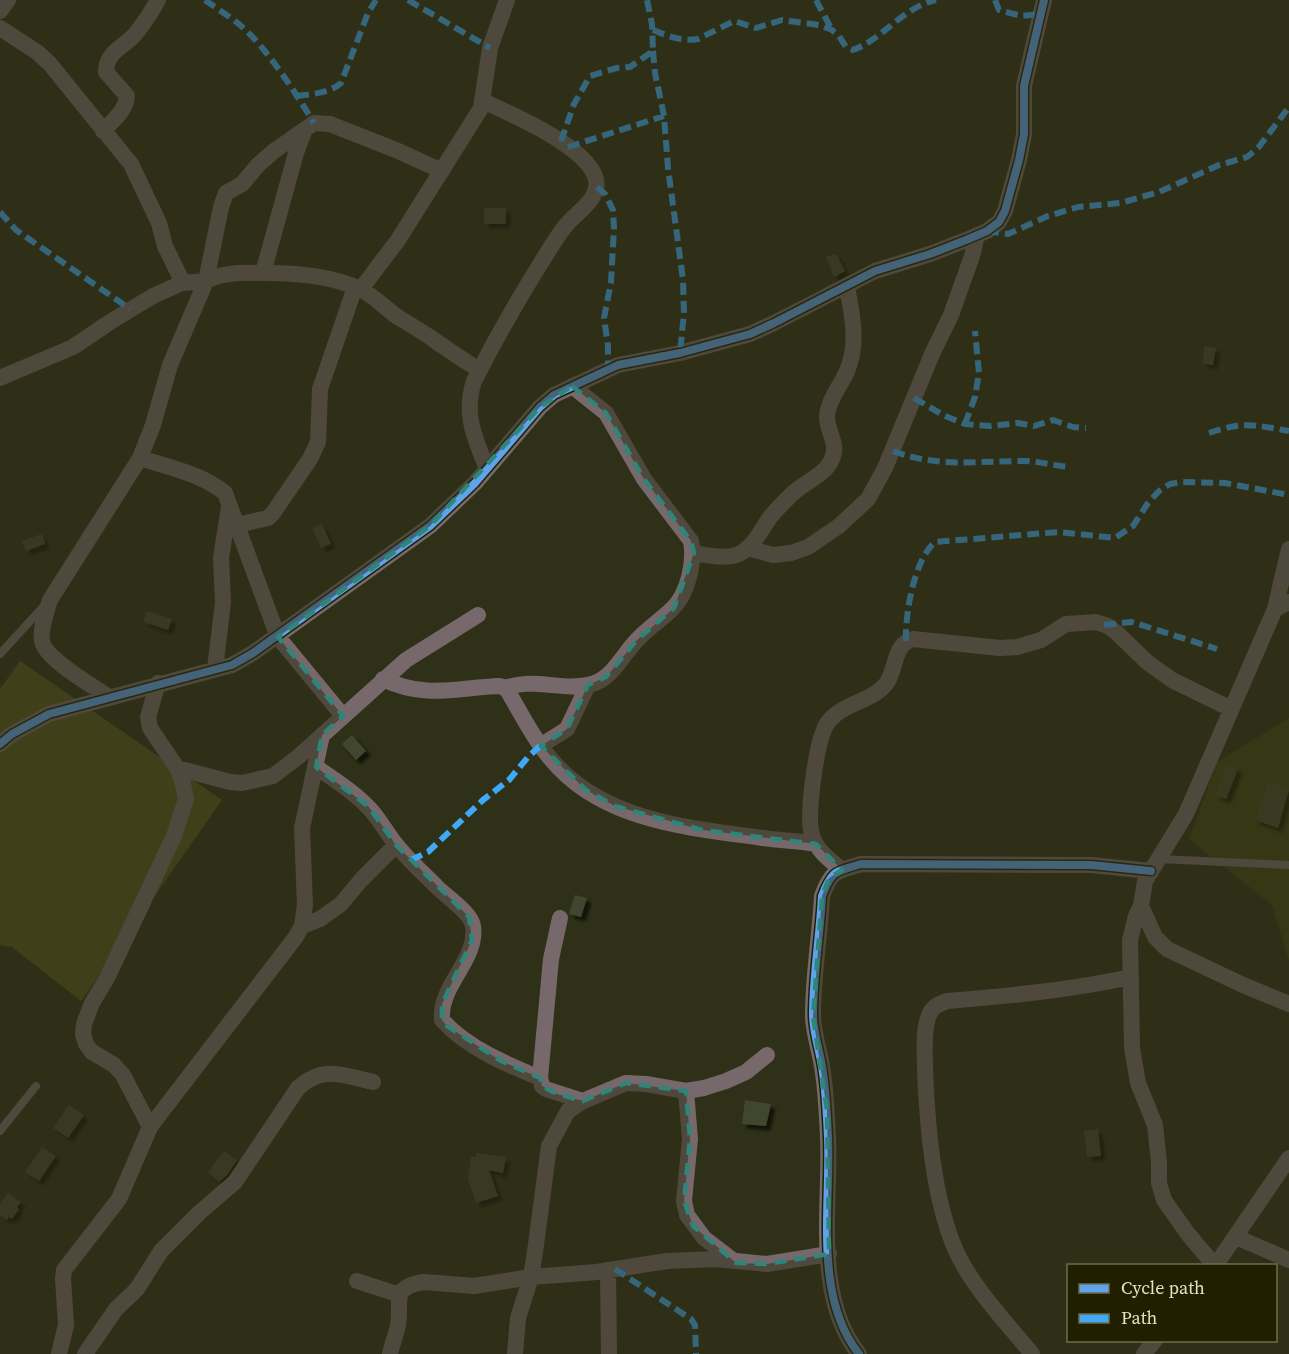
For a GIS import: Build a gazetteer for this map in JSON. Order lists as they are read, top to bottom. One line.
{"legend":["Cycle path","Path"]}
